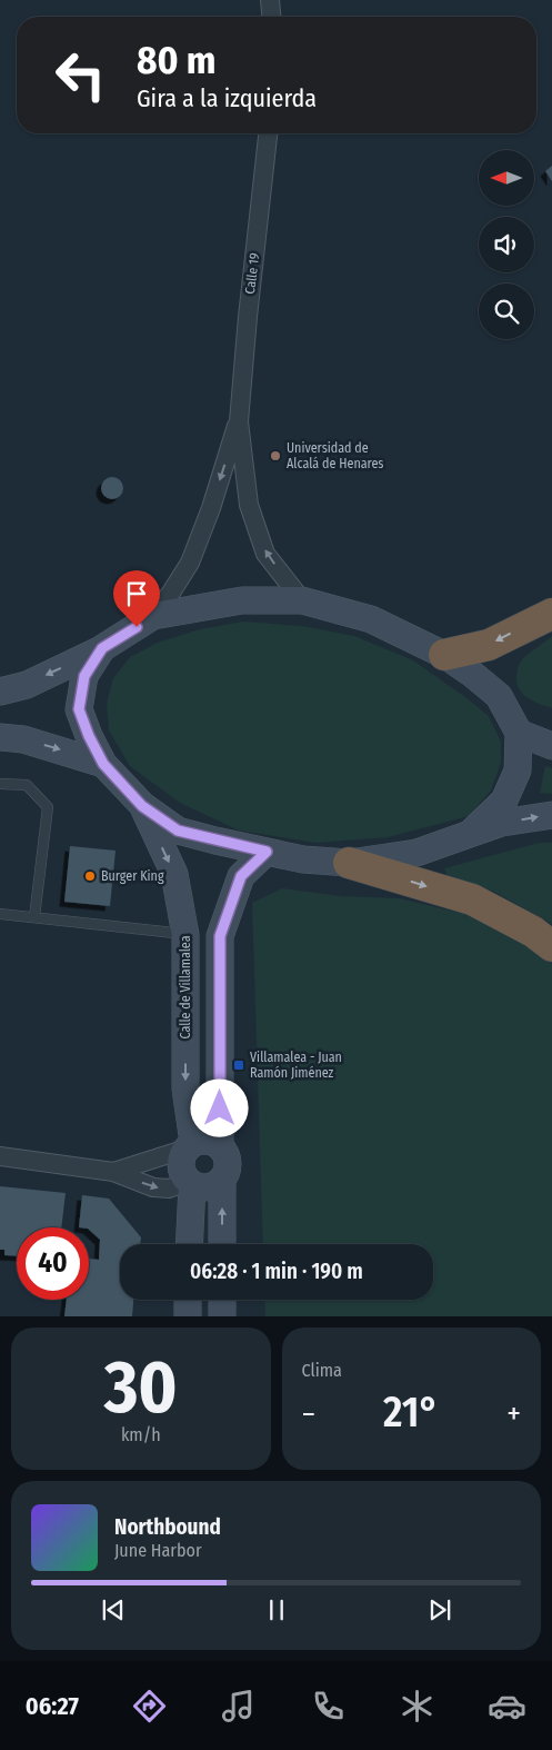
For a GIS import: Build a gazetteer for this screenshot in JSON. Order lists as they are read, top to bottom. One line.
{"streets":{"street":["Calle 19","Calle de Villamalea"]},"places":{"other":["Universidad de Alcalá de Henares","Burger King"],"transit":["Villamalea - Juan Ramón Jiménez"]},"north":"left","page":{"turn":["80 m","Gira a la izquierda"],"limit":"40","trip":"06:28 · 1 min · 190 m","tile":[["30","km/h"],"Clima"],"heat":["−","21°","+"],"song":["Northbound","June Harbor"],"tabs":"06:27"}}
